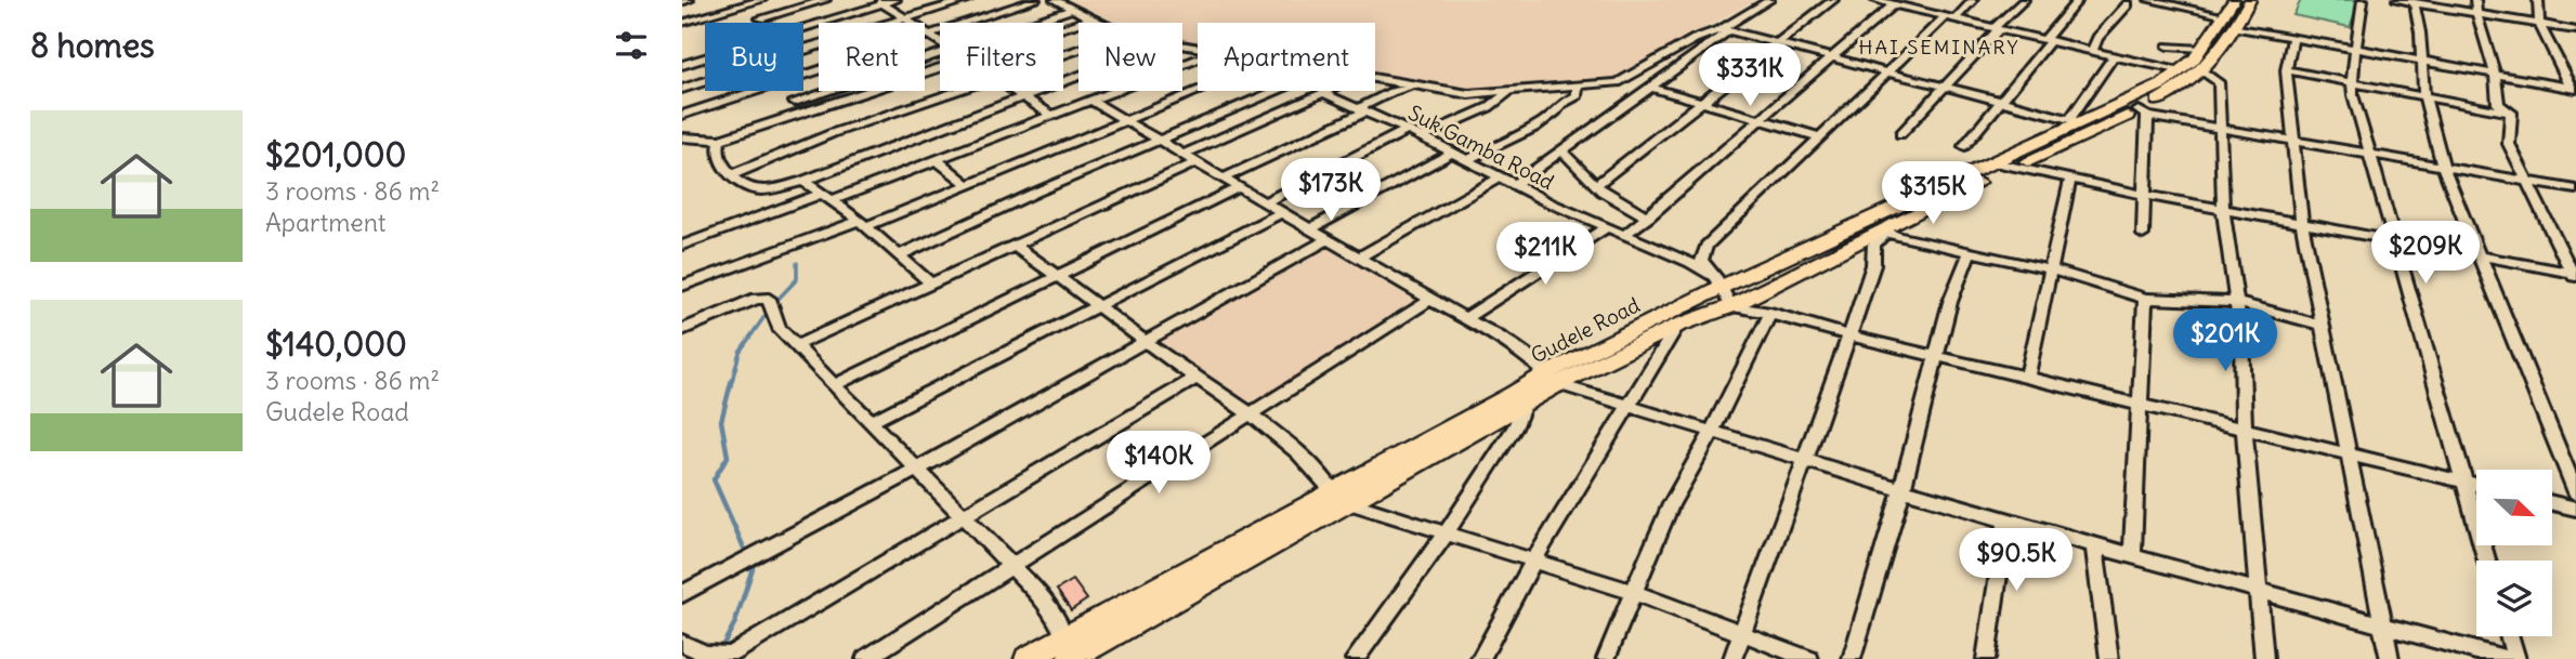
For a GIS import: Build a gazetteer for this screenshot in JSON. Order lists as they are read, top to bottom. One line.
{"streets":{"highway":["Gudele Road"],"street":["Suk Gamba Road"]},"crossings":[["Suk Gamba Road","Gudele Road"]],"districts":["HAI SEMINARY"],"north":"bottom right","page":{"heading":"8 homes","chip":["Buy","Rent","Filters","New","Apartment"],"price":["$331K","$173K","$315K","$209K","$211K","$201K","$140K","$90.5K"],"list":[{"name":"$201,000","note":"3 rooms · 86 m² · Apartment"},{"name":"$140,000","note":"3 rooms · 86 m² · Gudele Road"}]}}
